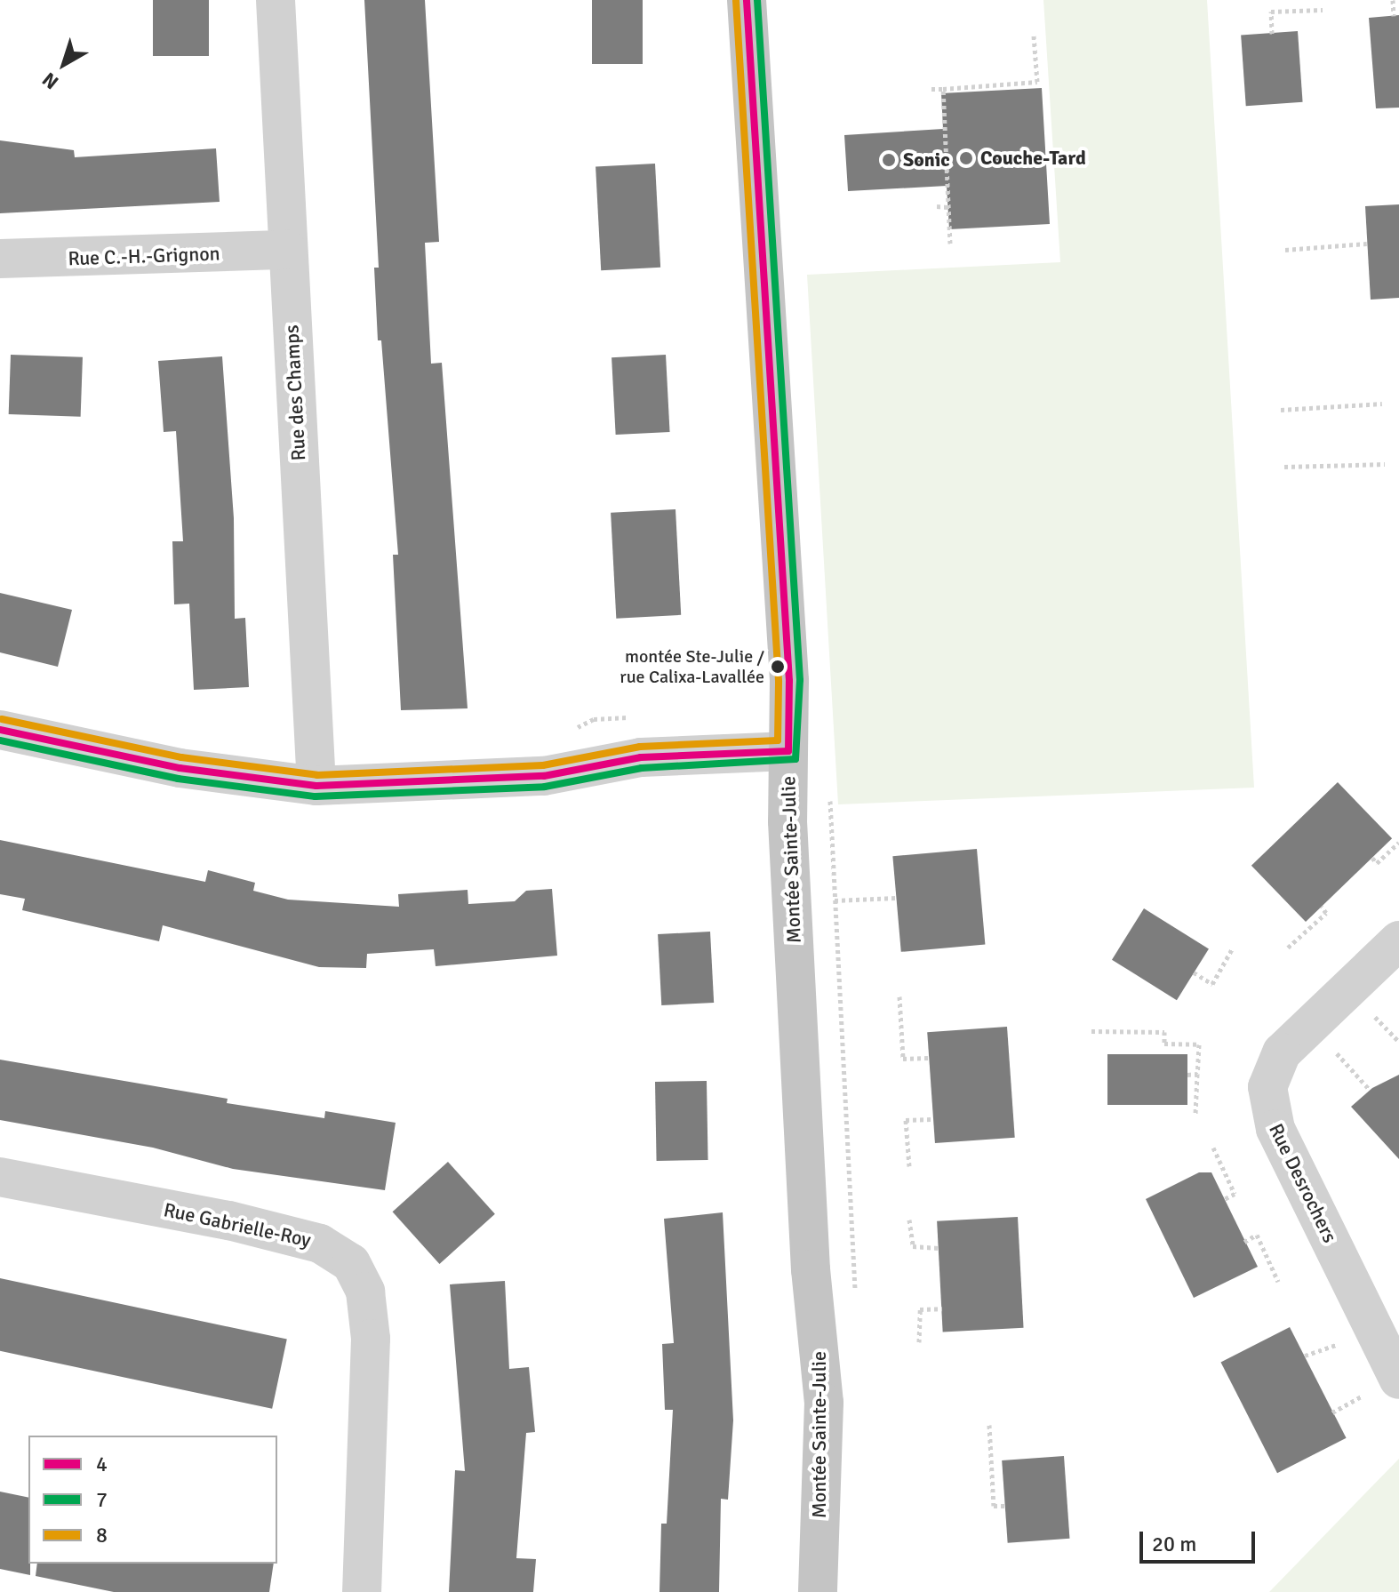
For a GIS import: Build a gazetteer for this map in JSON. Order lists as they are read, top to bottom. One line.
{"streets":{"main road":["Montée Sainte-Julie"],"street":["Rue C.-H.-Grignon","Rue des Champs","Rue Desrochers","Rue Gabrielle-Roy"]},"crossings":[["Rue C.-H.-Grignon","Rue des Champs"]],"places":["Couche-Tard","Sonic","montée Ste-Julie / rue Calixa-Lavallée"],"lines":["transit line 4","transit line 7","transit line 8"],"legend":["4","7","8"],"scale_bar":"20 m","north":"bottom left"}
